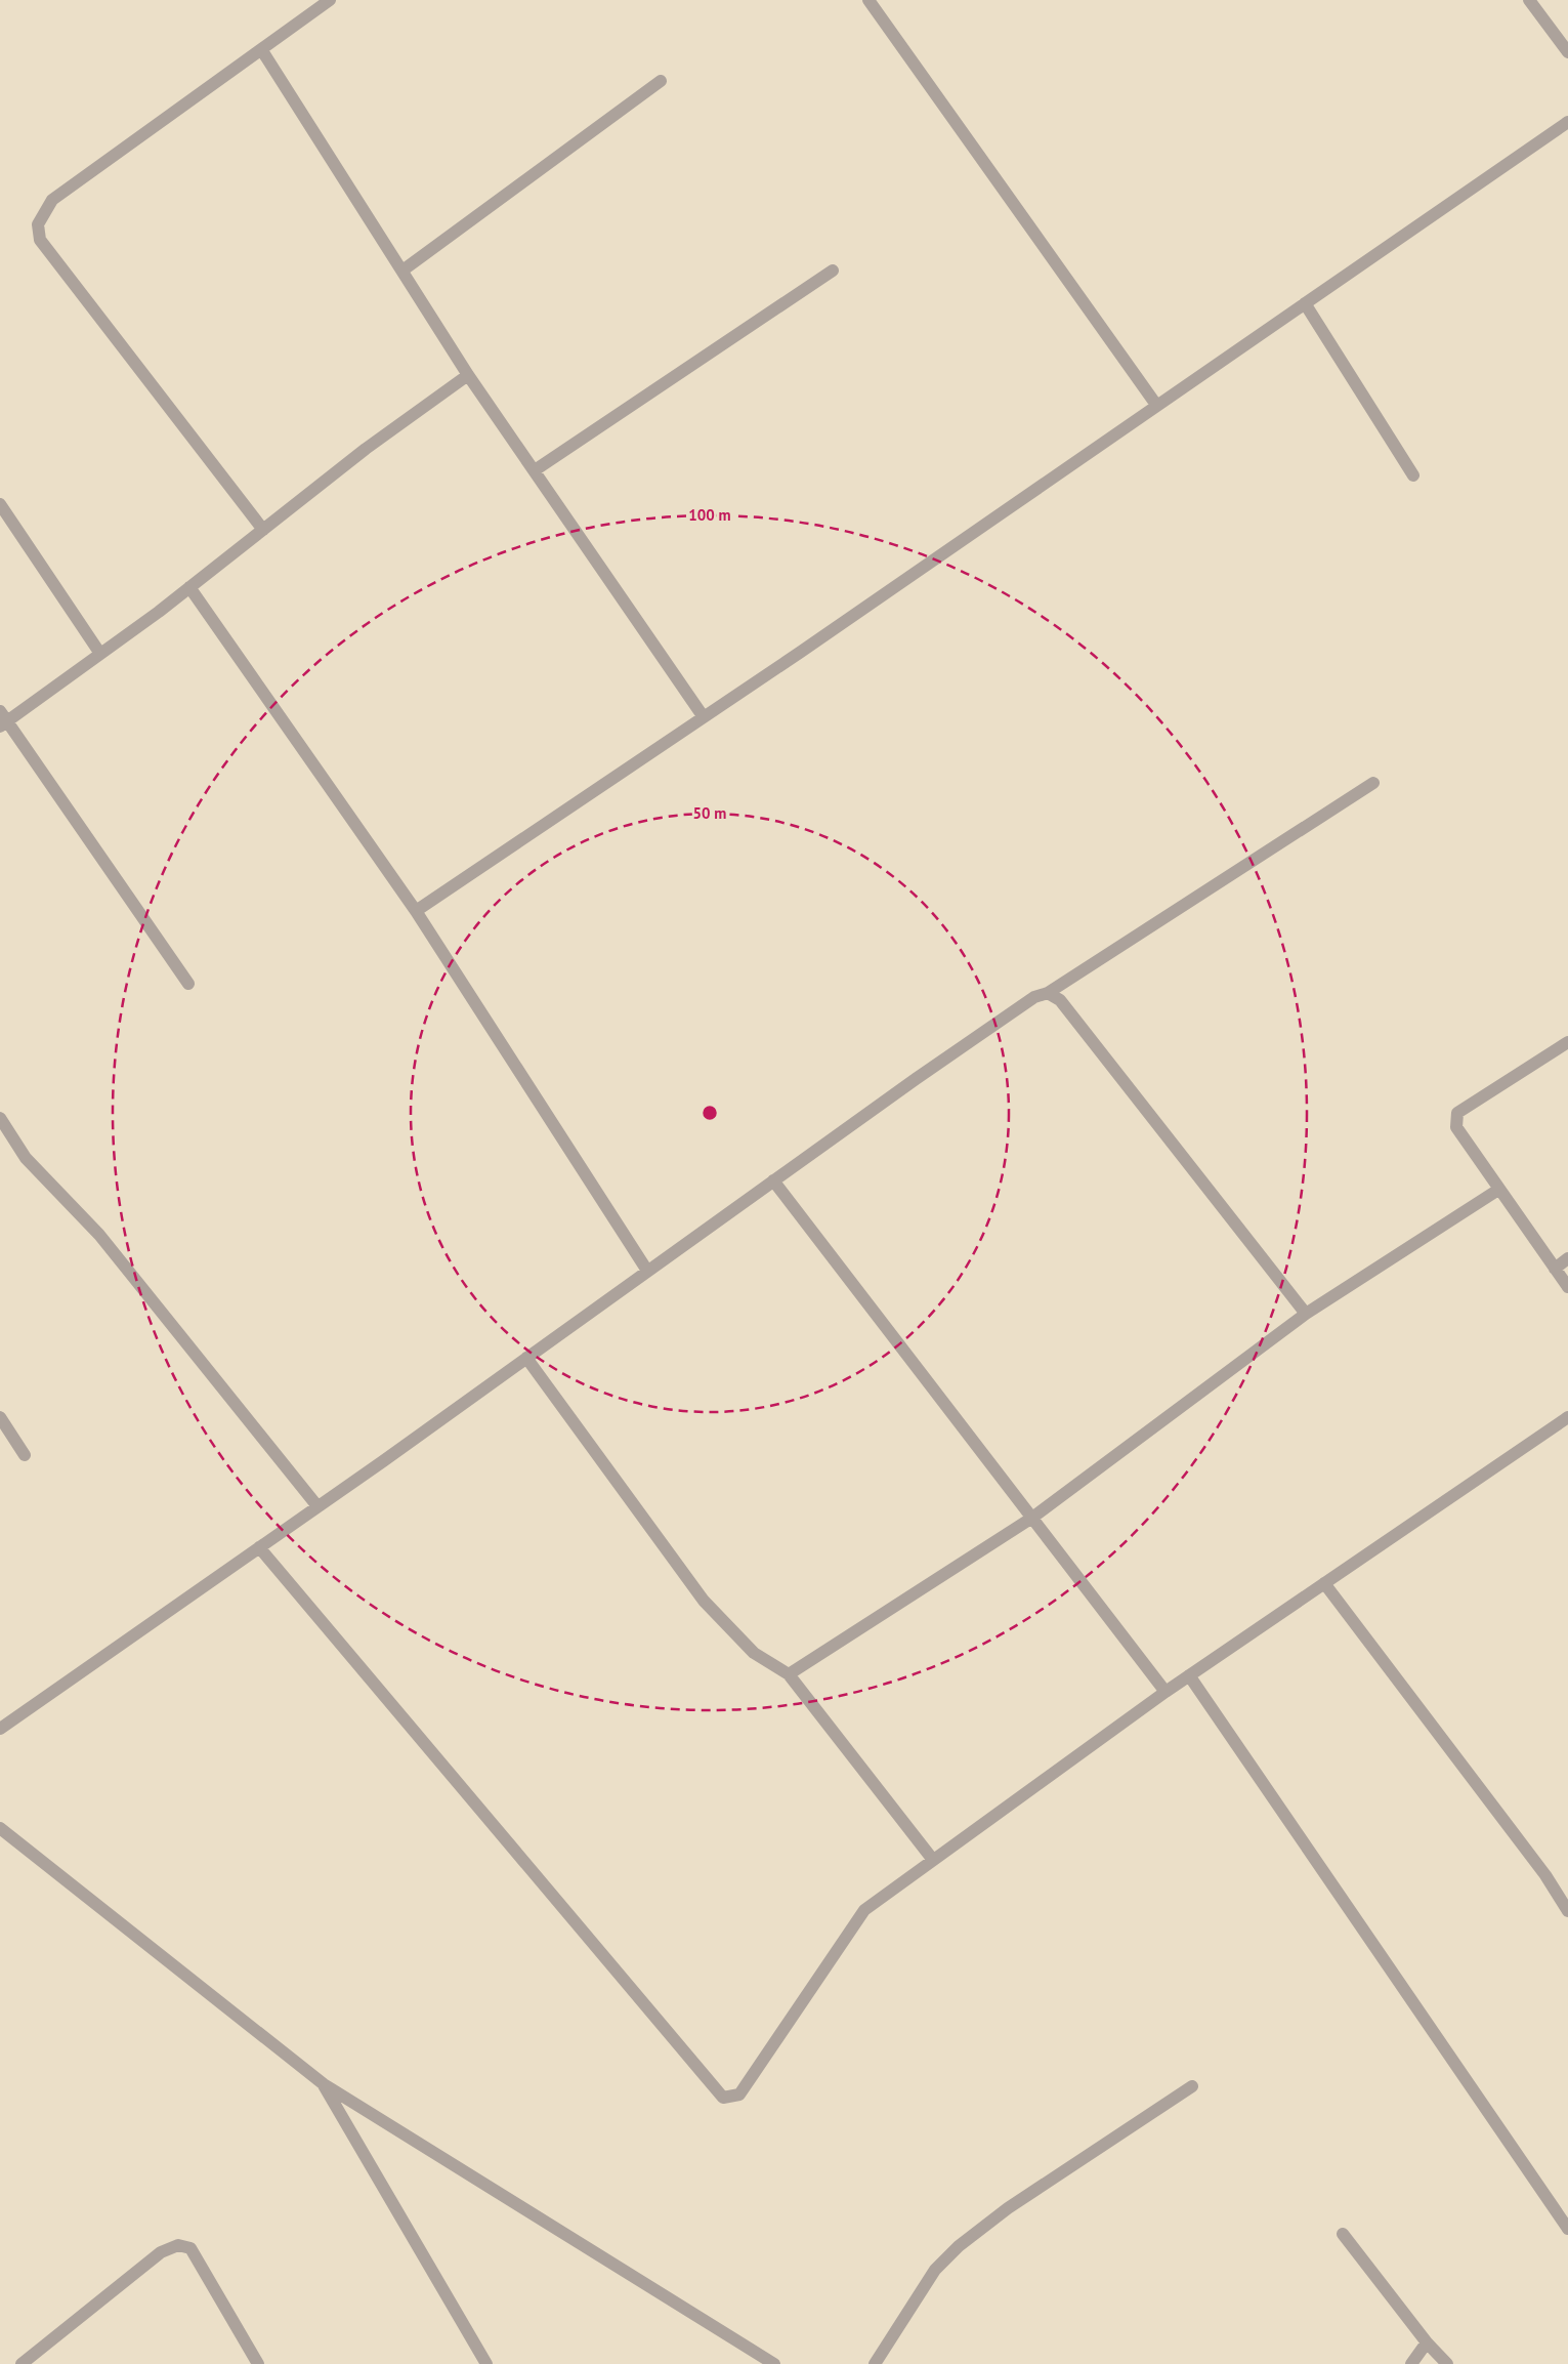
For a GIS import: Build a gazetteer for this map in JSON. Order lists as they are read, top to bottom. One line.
{"rings":["100 m","50 m"]}
